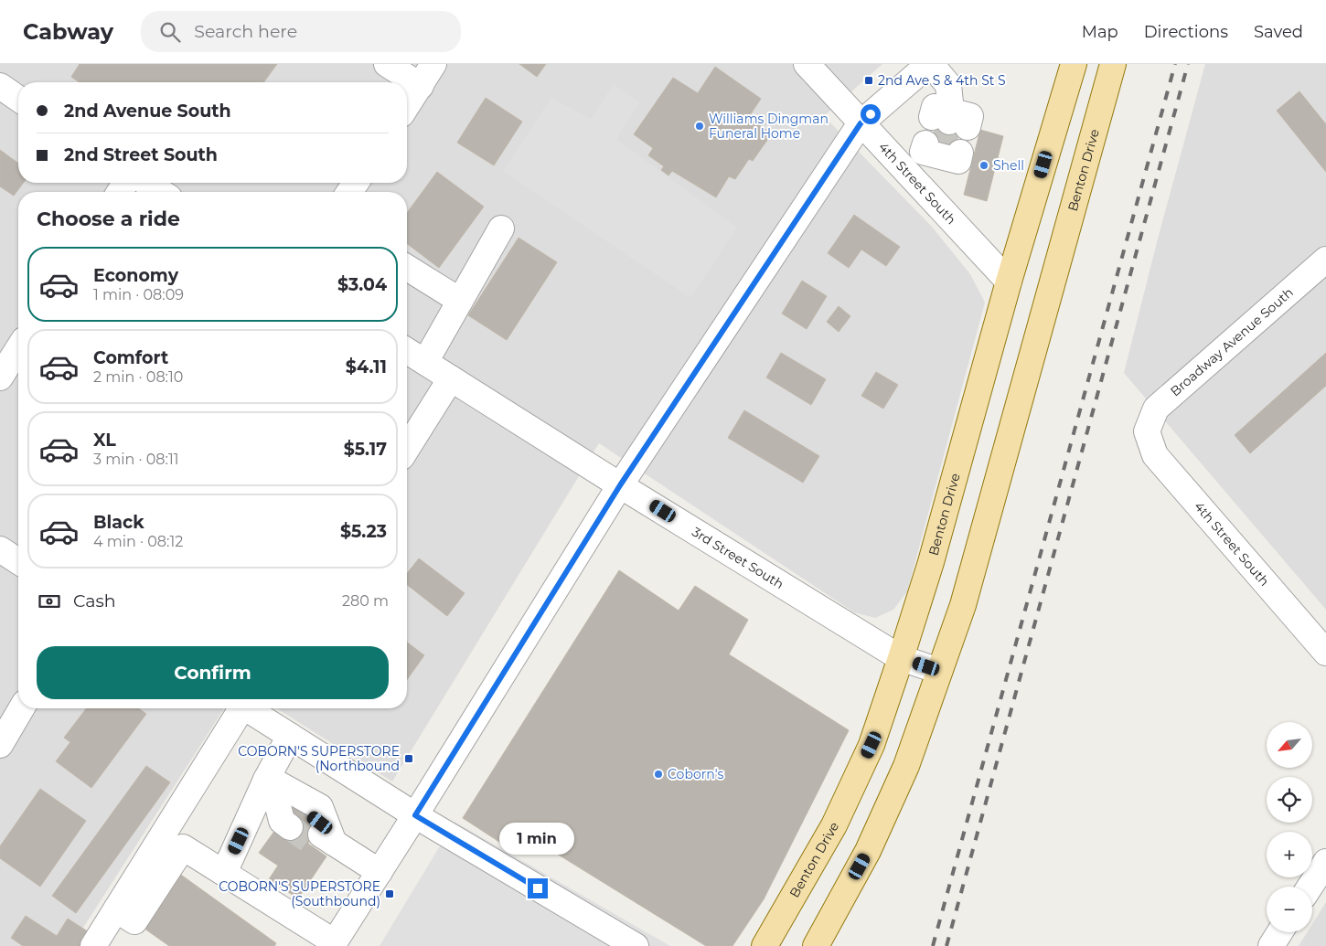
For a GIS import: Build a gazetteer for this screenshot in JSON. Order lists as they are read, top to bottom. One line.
{"streets":{"main road":["Benton Drive"],"street":["4th Street South","Broadway Avenue South","3rd Street South"]},"crossings":[["Benton Drive","4th Street South"],["Benton Drive","3rd Street South"],["4th Street South","Broadway Avenue South"]],"places":{"transit":["2nd Ave S & 4th St S","COBORN'S SUPERSTORE (Northbound","COBORN'S SUPERSTORE (Southbound)"],"other":["Williams Dingman Funeral Home","Shell","Coborn's"]},"north":"bottom left","page":{"header":"Cabway","search":"Search here","nav":["Map","Directions","Saved"],"banner":["2nd Avenue South","2nd Street South"],"heading":"Choose a ride","list":[{"name":"Economy","note":"1 min · 08:09","value":"$3.04"},{"name":"Comfort","note":"2 min · 08:10","value":"$4.11"},{"name":"XL","note":"3 min · 08:11","value":"$5.17"},{"name":"Black","note":"4 min · 08:12","value":"$5.23"}],"pay":["Cash","280 m"],"buttons":"Confirm","map_buttons":["+","−"],"bubble":"1 min"}}
